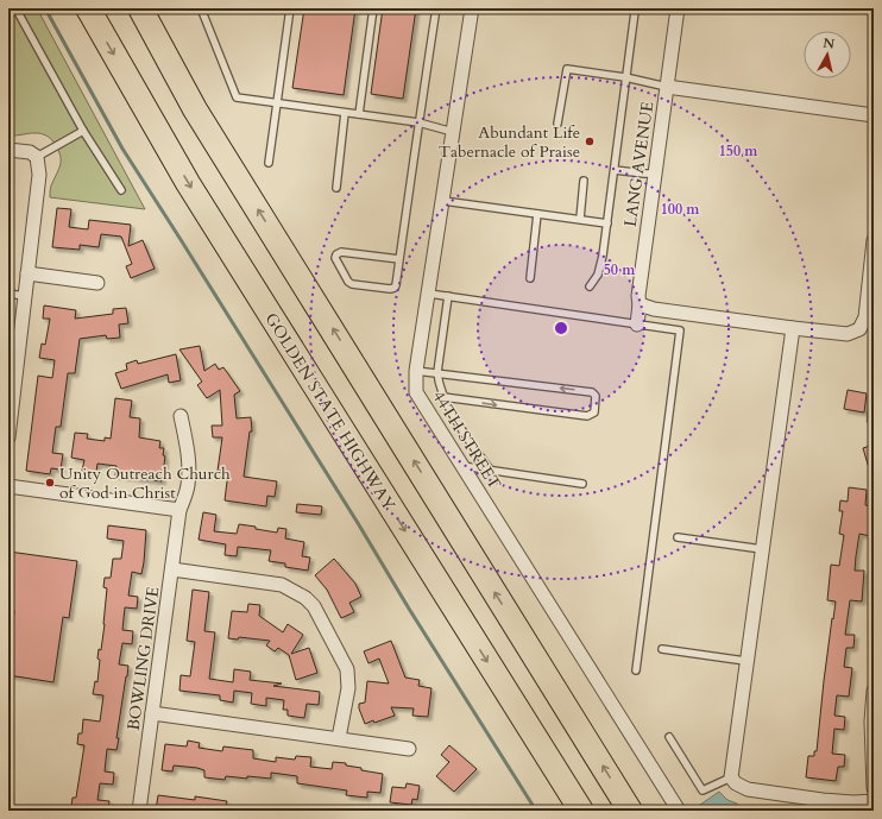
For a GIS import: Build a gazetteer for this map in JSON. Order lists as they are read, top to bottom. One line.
{"streets":{"highway":["GOLDEN STATE HIGHWAY"],"street":["LANG AVENUE","44TH STREET","BOWLING DRIVE"]},"places":["Abundant Life Tabernacle of Praise","Unity Outreach Church of God in Christ"],"north":"top","rings":["150 m","100 m","50 m"]}
